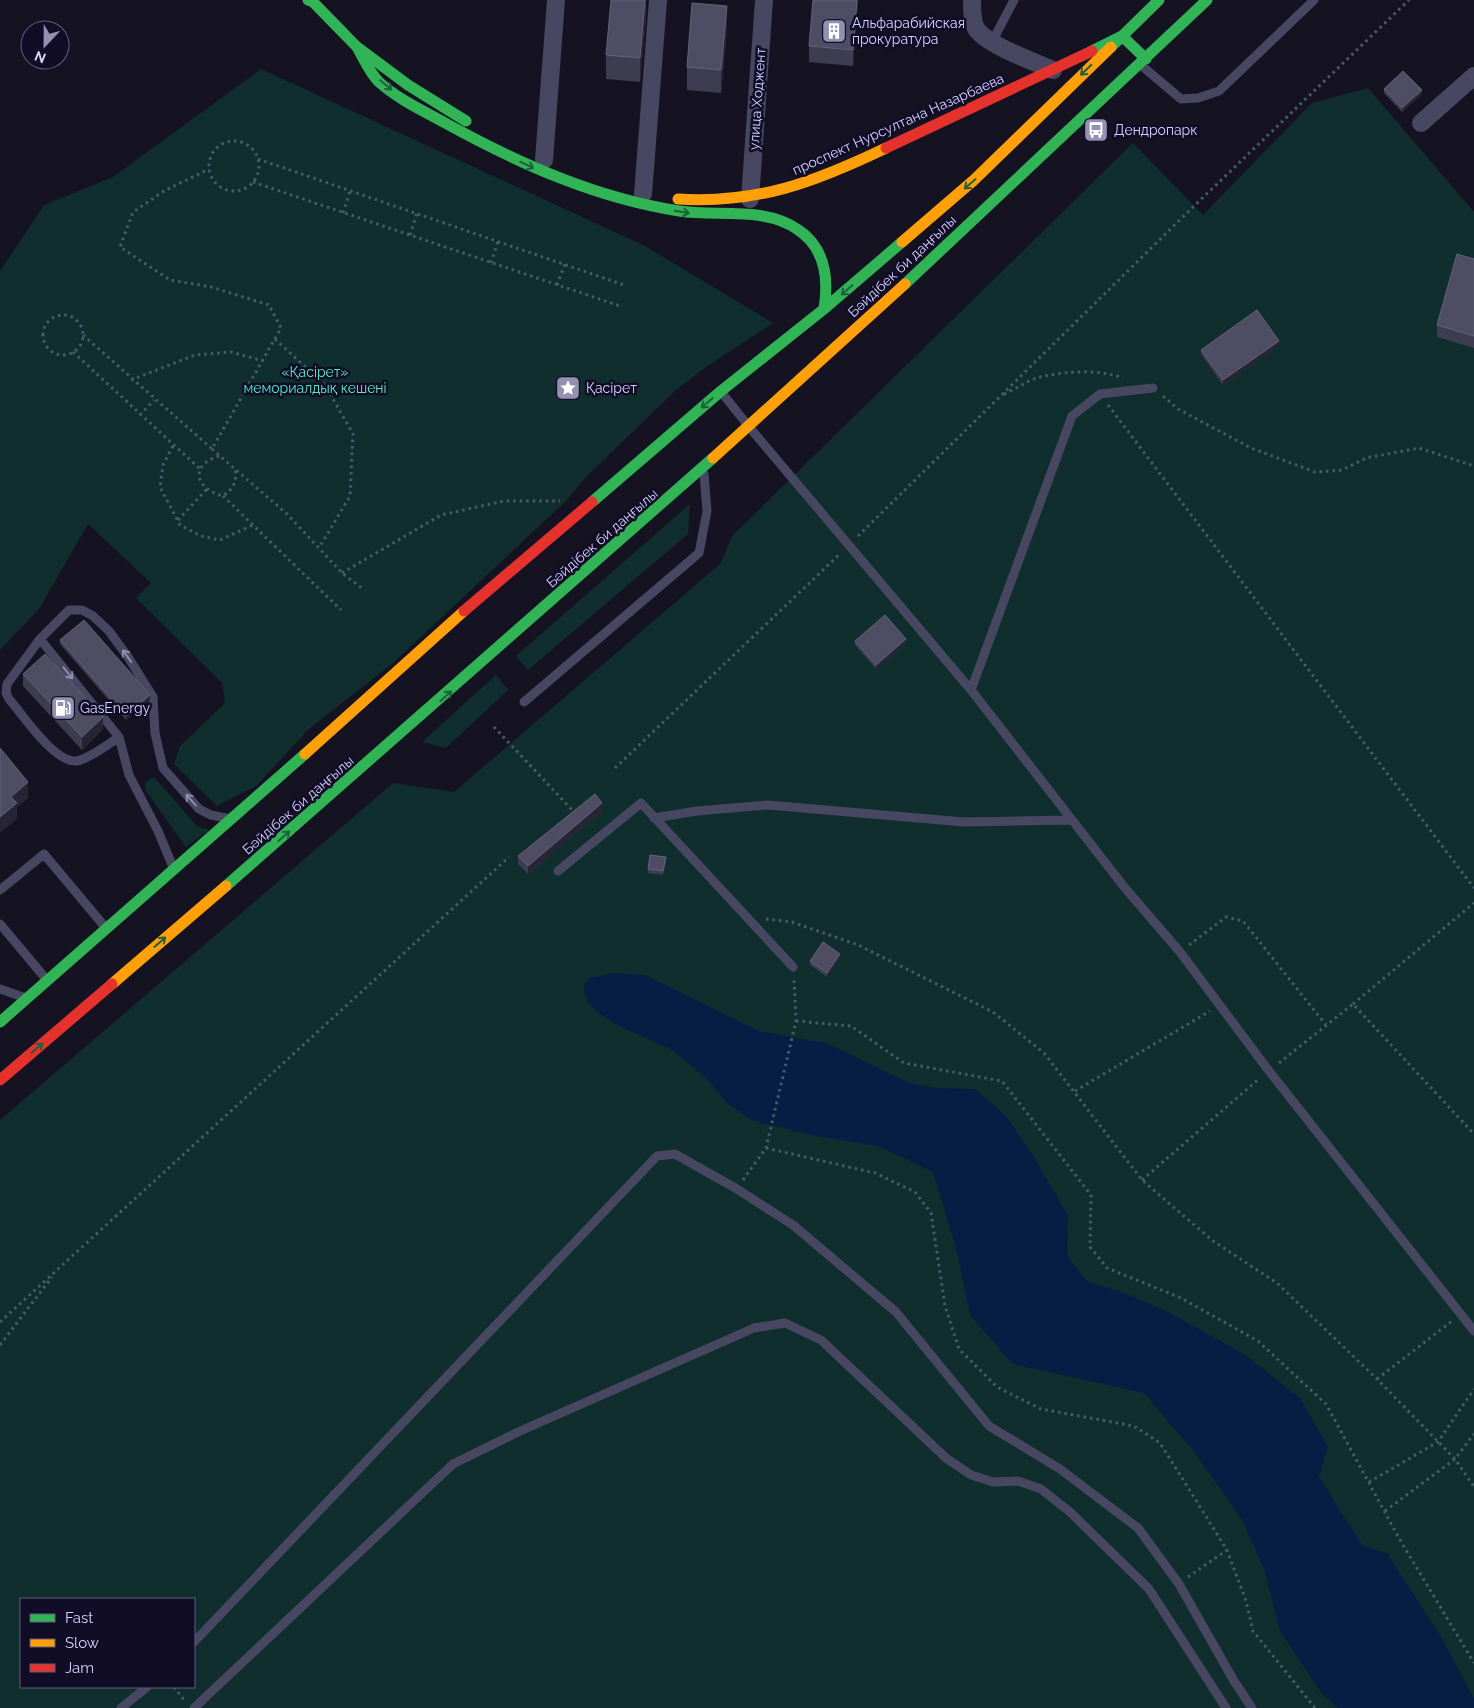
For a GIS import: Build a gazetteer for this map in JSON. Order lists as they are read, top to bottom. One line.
{"streets":{"main road":["проспект Нурсултана Назарбаева","Бәйдібек би даңғылы"],"street":["улица Ходжент"]},"crossings":[["улица Ходжент","проспект Нурсултана Назарбаева"],["проспект Нурсултана Назарбаева","Бәйдібек би даңғылы"]],"parks":["«Қасірет» мемориалдық кешені"],"places":{"building":["Альфарабийская прокуратура"],"bus stop":["Дендропарк"],"place":["Қасірет"],"fuel station":["GasEnergy"]},"legend":["Fast","Slow","Jam"],"north":"bottom"}
